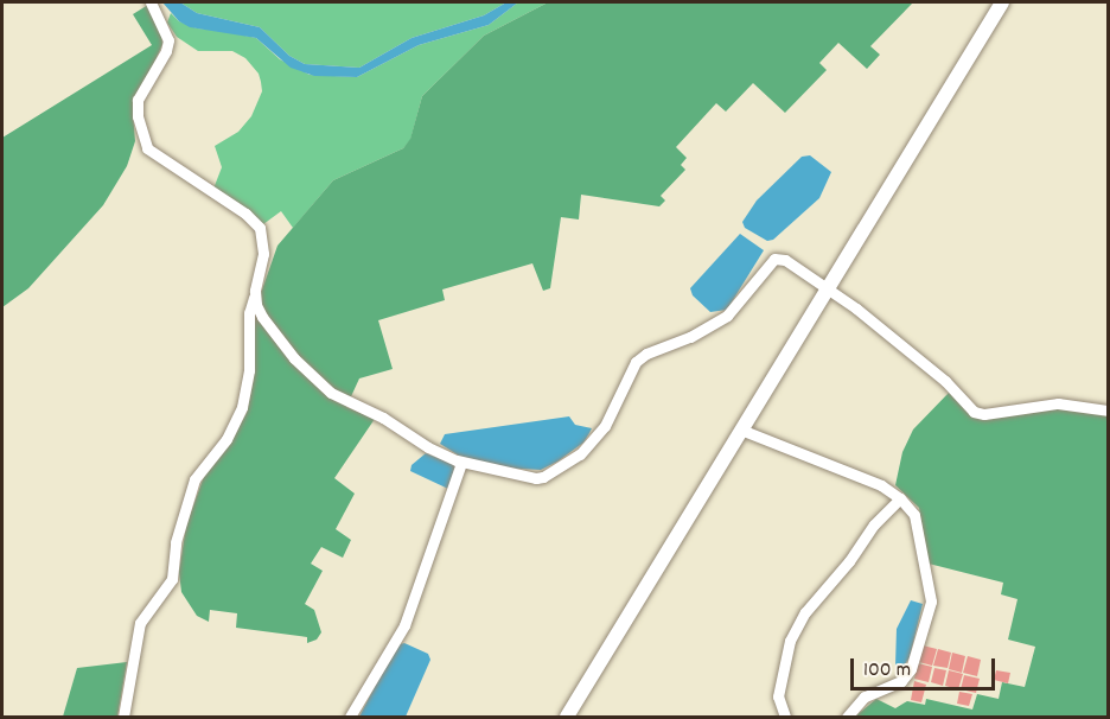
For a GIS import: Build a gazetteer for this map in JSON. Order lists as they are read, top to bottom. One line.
{"scale_bar":"100 m"}
